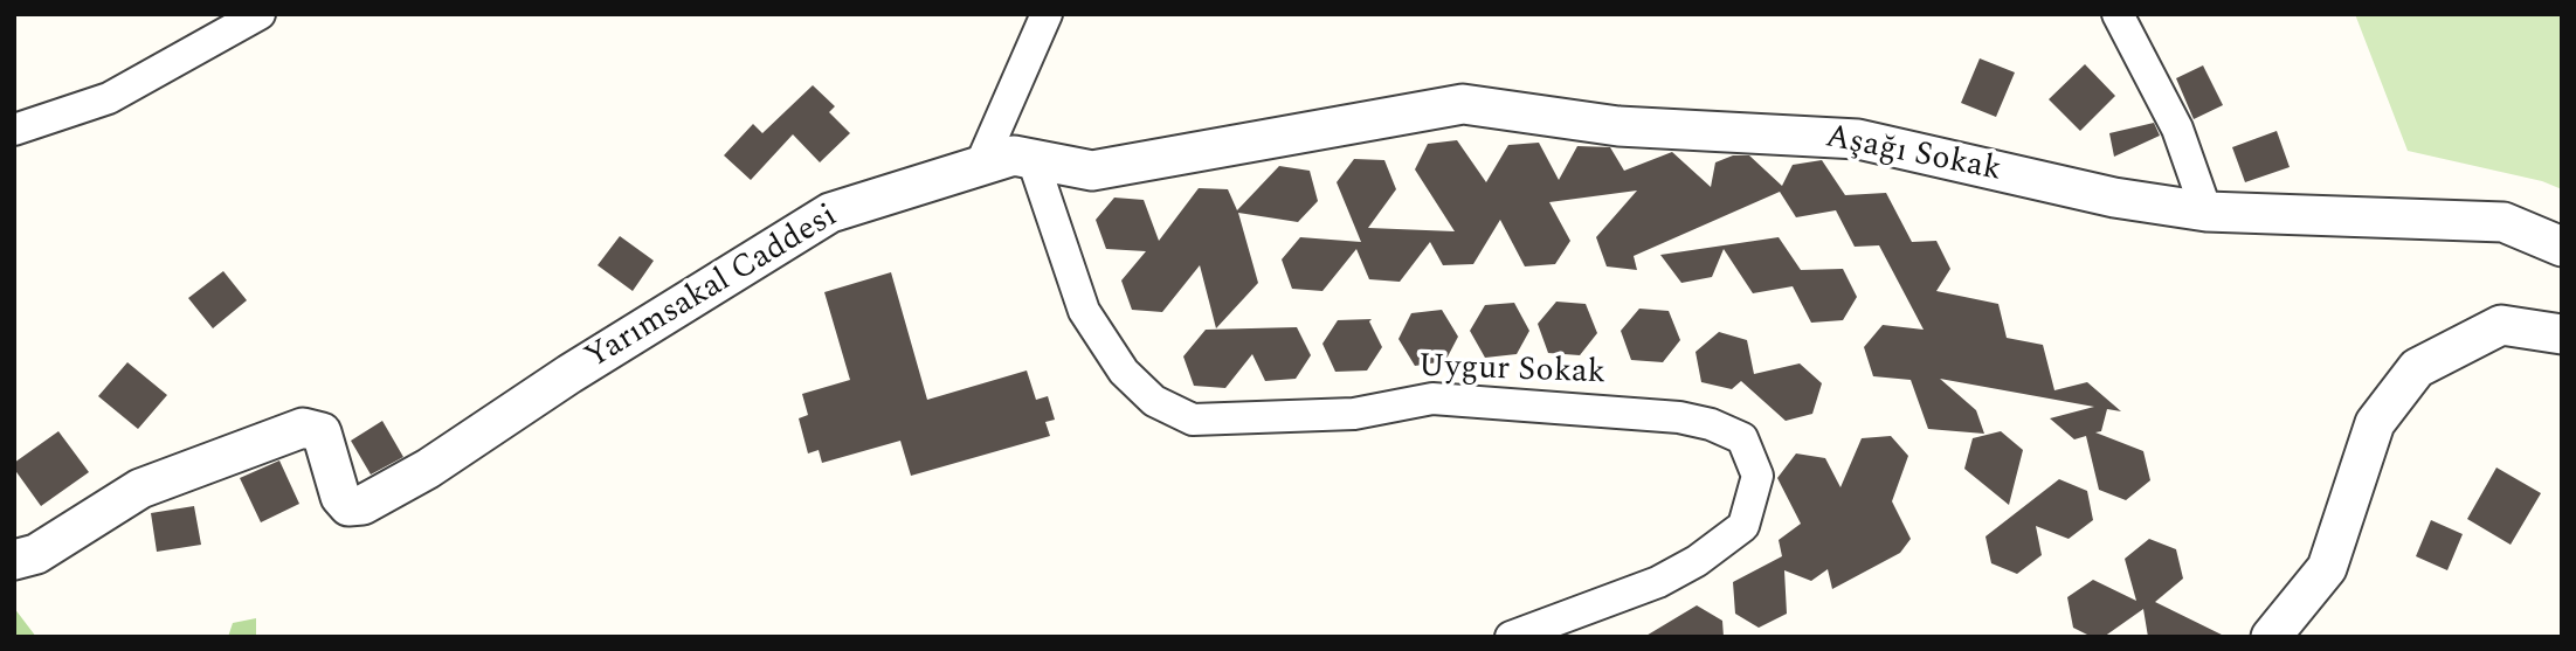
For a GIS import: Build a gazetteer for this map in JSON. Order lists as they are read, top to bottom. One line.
{"streets":{"street":["Aşağı Sokak","Yarımsakal Caddesi","Uygur Sokak"]},"crossings":[["Aşağı Sokak","Yarımsakal Caddesi"],["Yarımsakal Caddesi","Uygur Sokak"]]}
